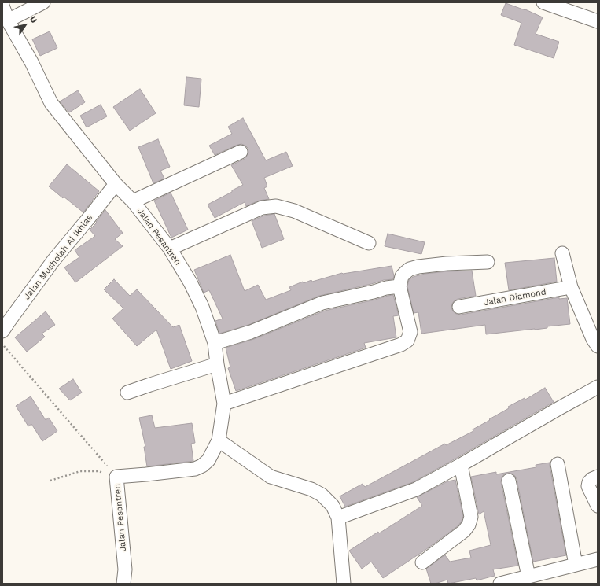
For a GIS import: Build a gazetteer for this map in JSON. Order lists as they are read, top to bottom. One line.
{"streets":{"street":["Jalan Pesantren","Jalan Musholah Al Ikhlas","Jalan Diamond"]},"crossings":[["Jalan Pesantren","Jalan Musholah Al Ikhlas"]],"north":"top right"}
